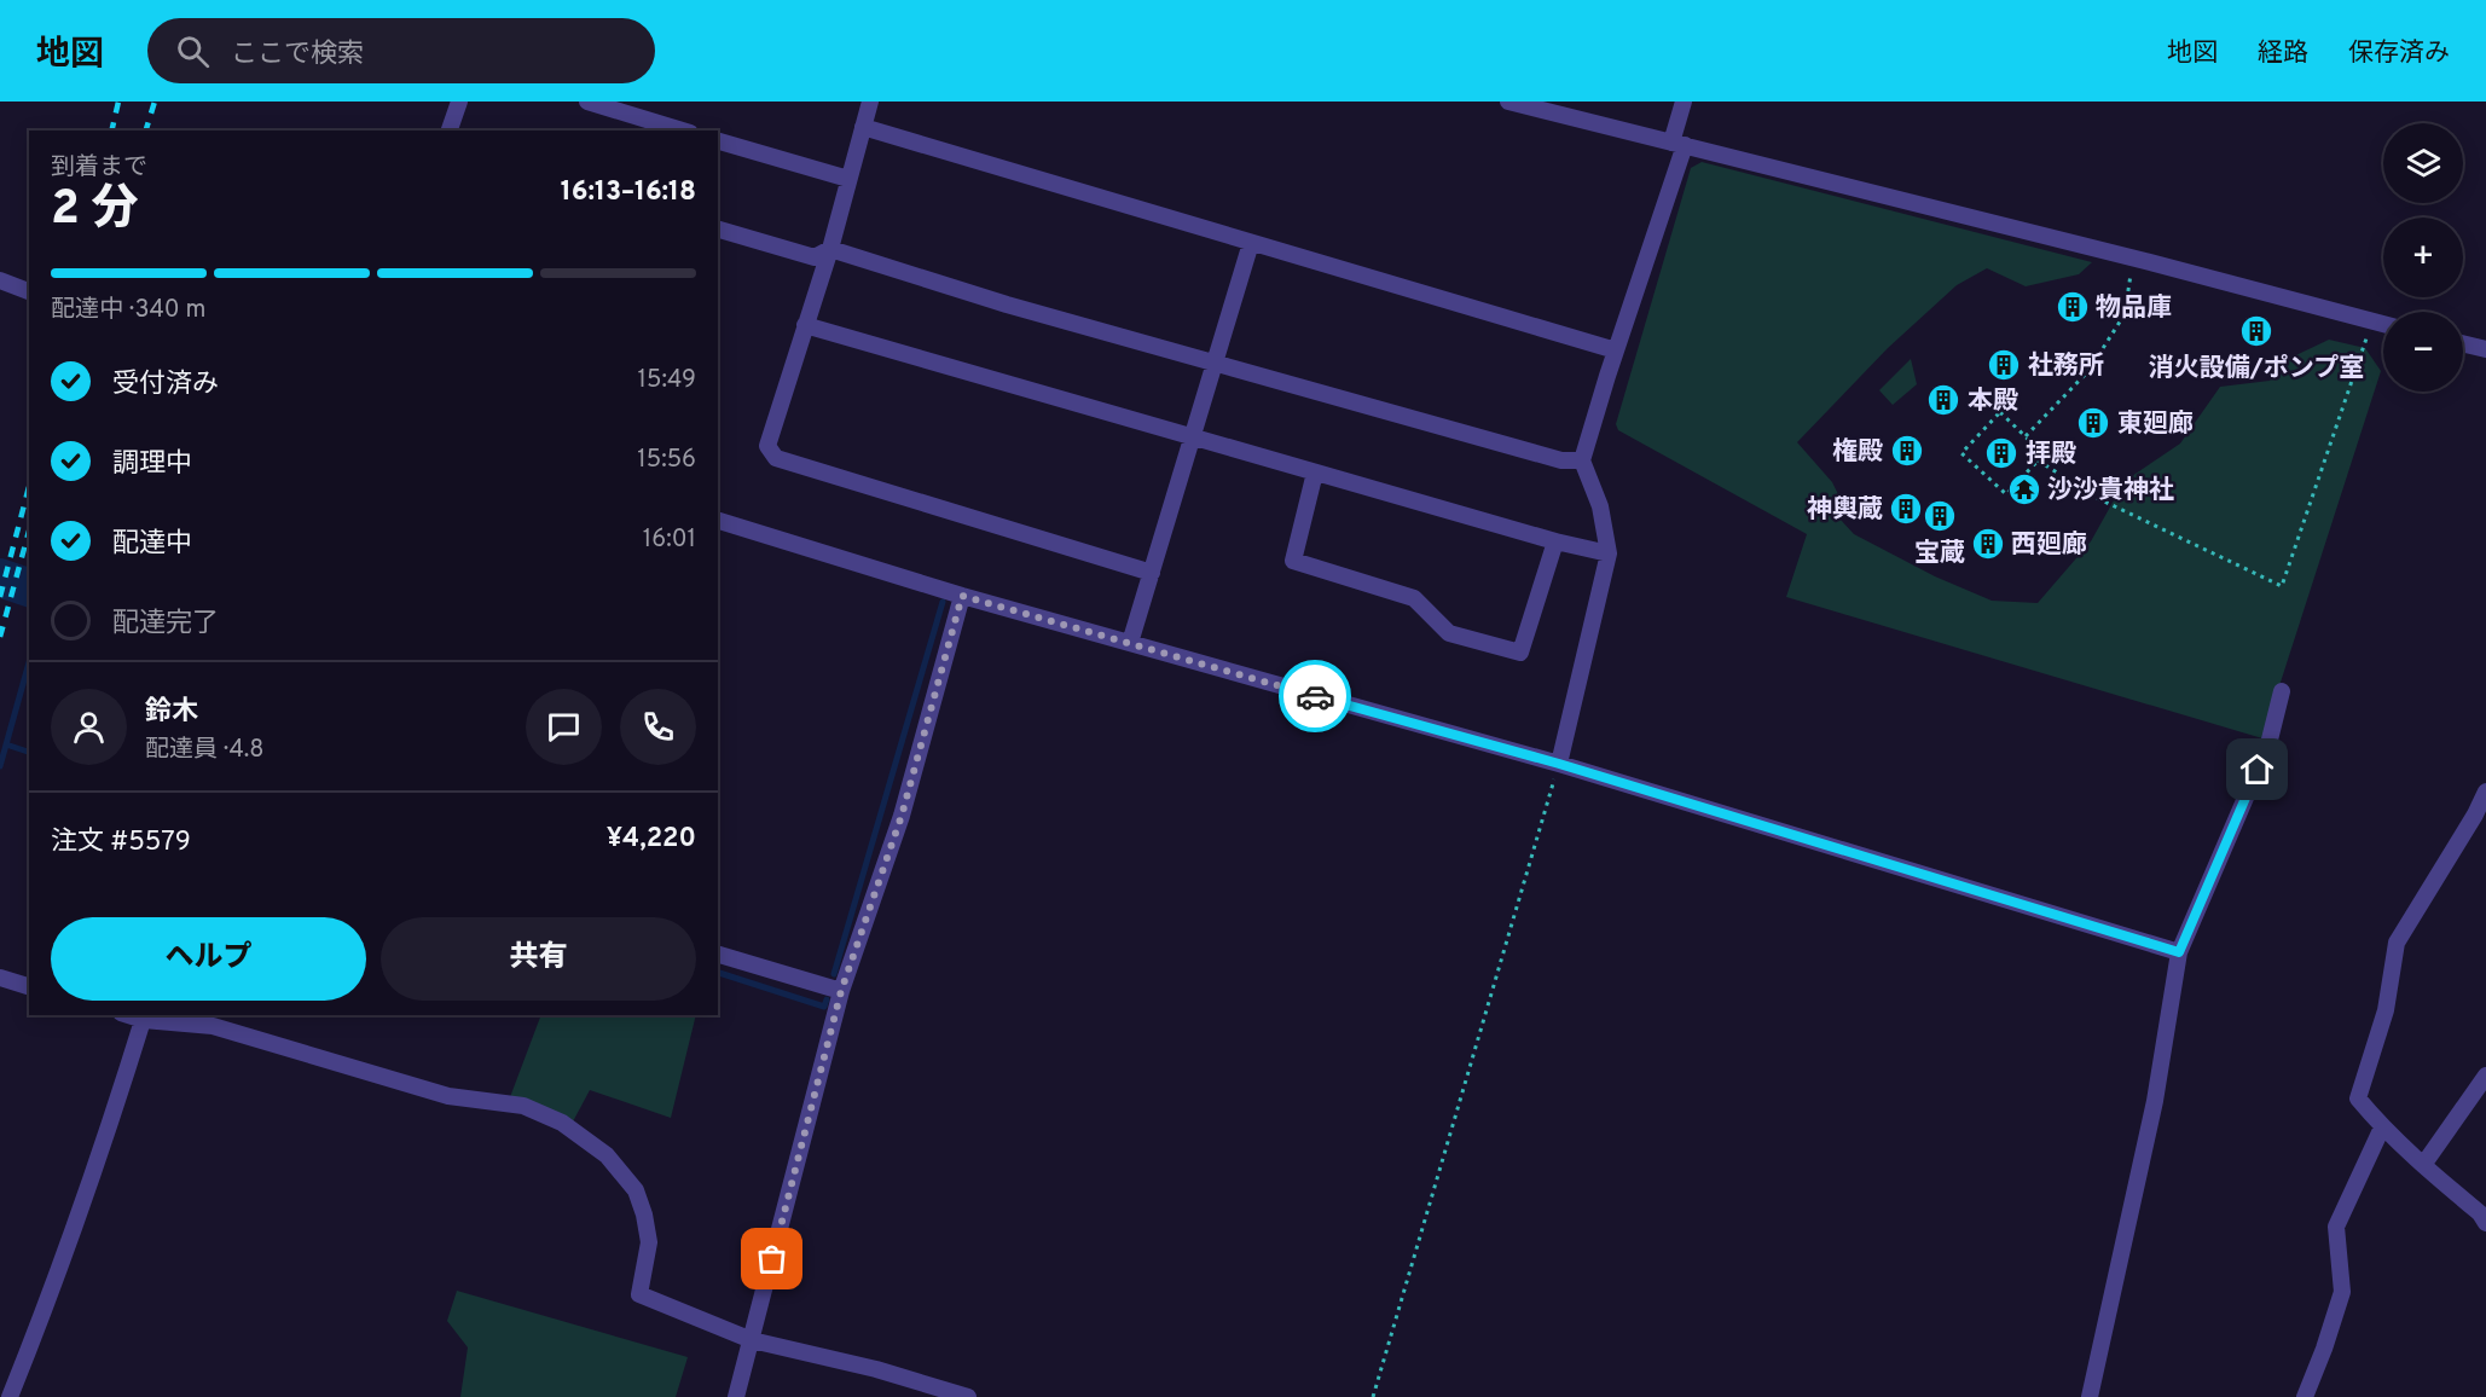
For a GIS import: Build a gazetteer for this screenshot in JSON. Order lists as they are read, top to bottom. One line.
{"places":{"building":["物品庫","消火設備/ポンプ室","社務所","本殿","東廻廊","権殿","拝殿","神輿蔵","宝蔵","西廻廊"],"temple":["沙沙貴神社"]},"page":{"header":"地図","search":"ここで検索","nav":["地図","経路","保存済み"],"map_buttons":["+","−"],"heading":["2 分","到着まで","16:13–16:18"],"panel":["鈴木","配達員 · 4.8","注文 #5579","¥4,220"],"bar":"配達中 · 340 m","list":[["受付済み","15:49"],["調理中","15:56"],["配達中","16:01"],"配達完了"],"buttons":["ヘルプ","共有"]}}
